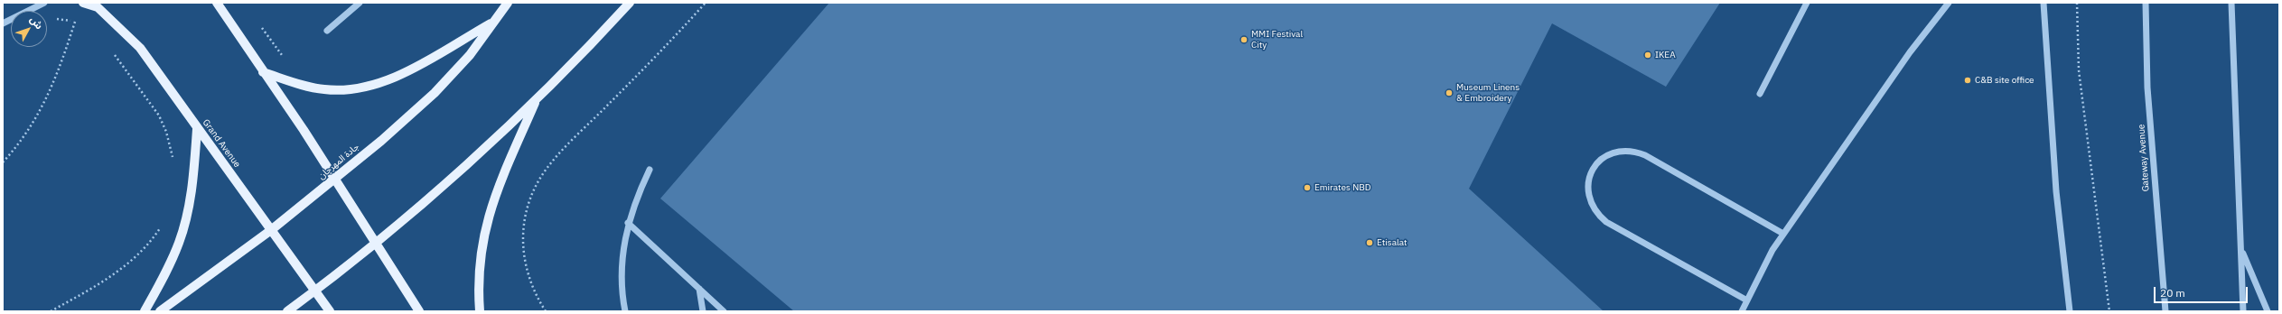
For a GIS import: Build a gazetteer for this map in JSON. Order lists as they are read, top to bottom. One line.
{"streets":{"main road":["Grand Avenue","جادة المهرجان"],"street":["Gateway Avenue"]},"crossings":[["Grand Avenue","جادة المهرجان"]],"places":["MMI Festival City","IKEA","C&B site office","Museum Linens & Embroidery","Emirates NBD","Etisalat"],"scale_bar":"20 m","north":"top right"}
